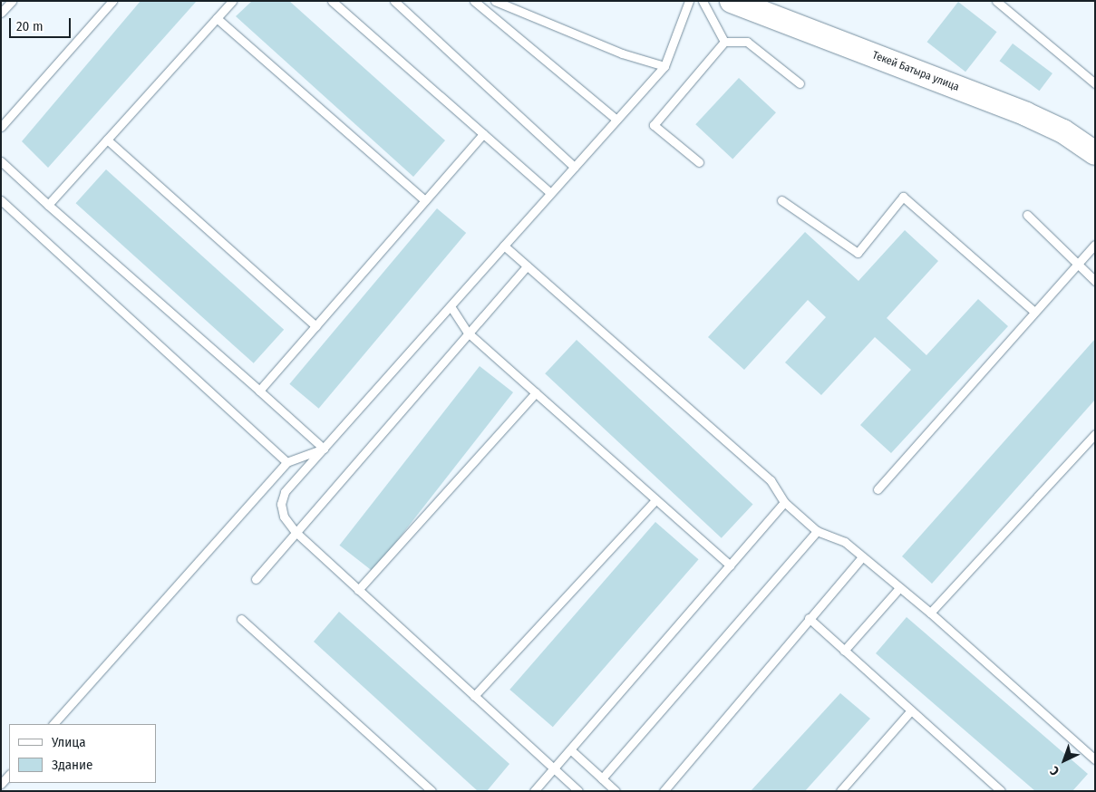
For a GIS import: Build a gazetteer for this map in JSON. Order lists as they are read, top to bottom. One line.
{"streets":{"street":["Текей Батыра улица"]},"legend":["Улица","Здание"],"scale_bar":"20 m","north":"bottom left"}
